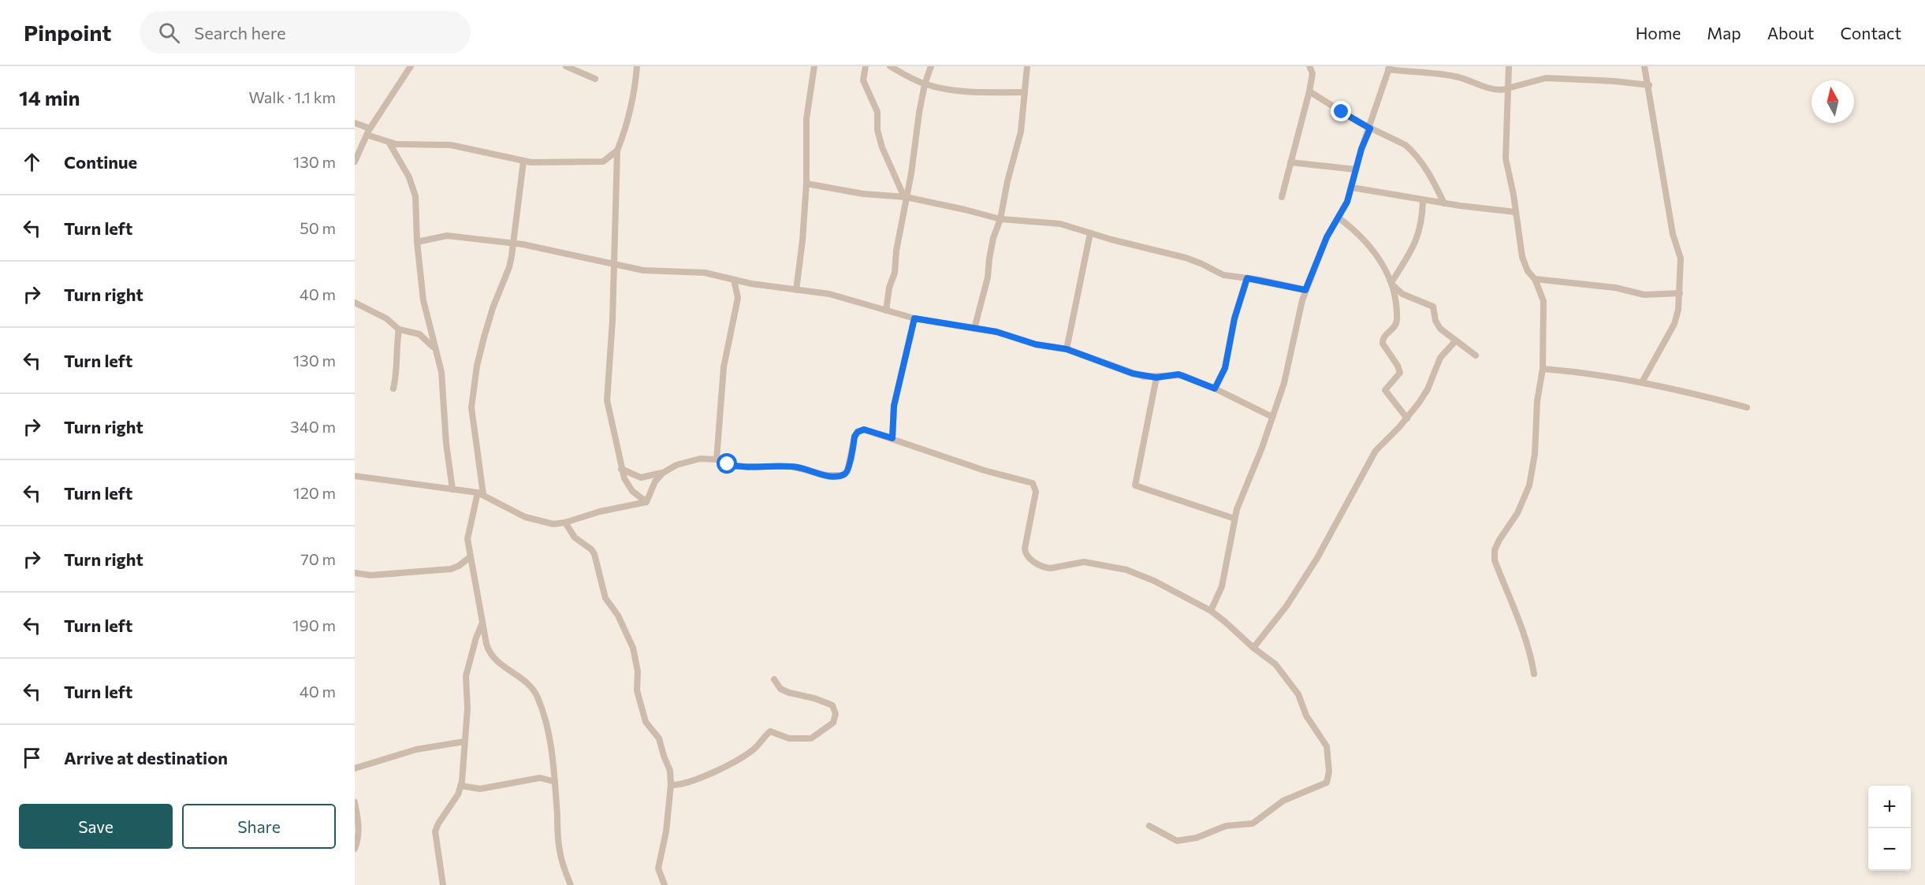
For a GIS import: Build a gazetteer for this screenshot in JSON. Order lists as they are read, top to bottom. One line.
{"north":"top","page":{"header":"Pinpoint","search":"Search here","nav":["Home","Map","About","Contact"],"heading":["14 min","Walk · 1.1 km"],"list":[["Continue","130 m"],["Turn left","50 m"],["Turn right","40 m"],["Turn left","130 m"],["Turn right","340 m"],["Turn left","120 m"],["Turn right","70 m"],["Turn left","190 m"],["Turn left","40 m"],"Arrive at destination"],"map_buttons":["+","−"],"buttons":["Save","Share"]}}
